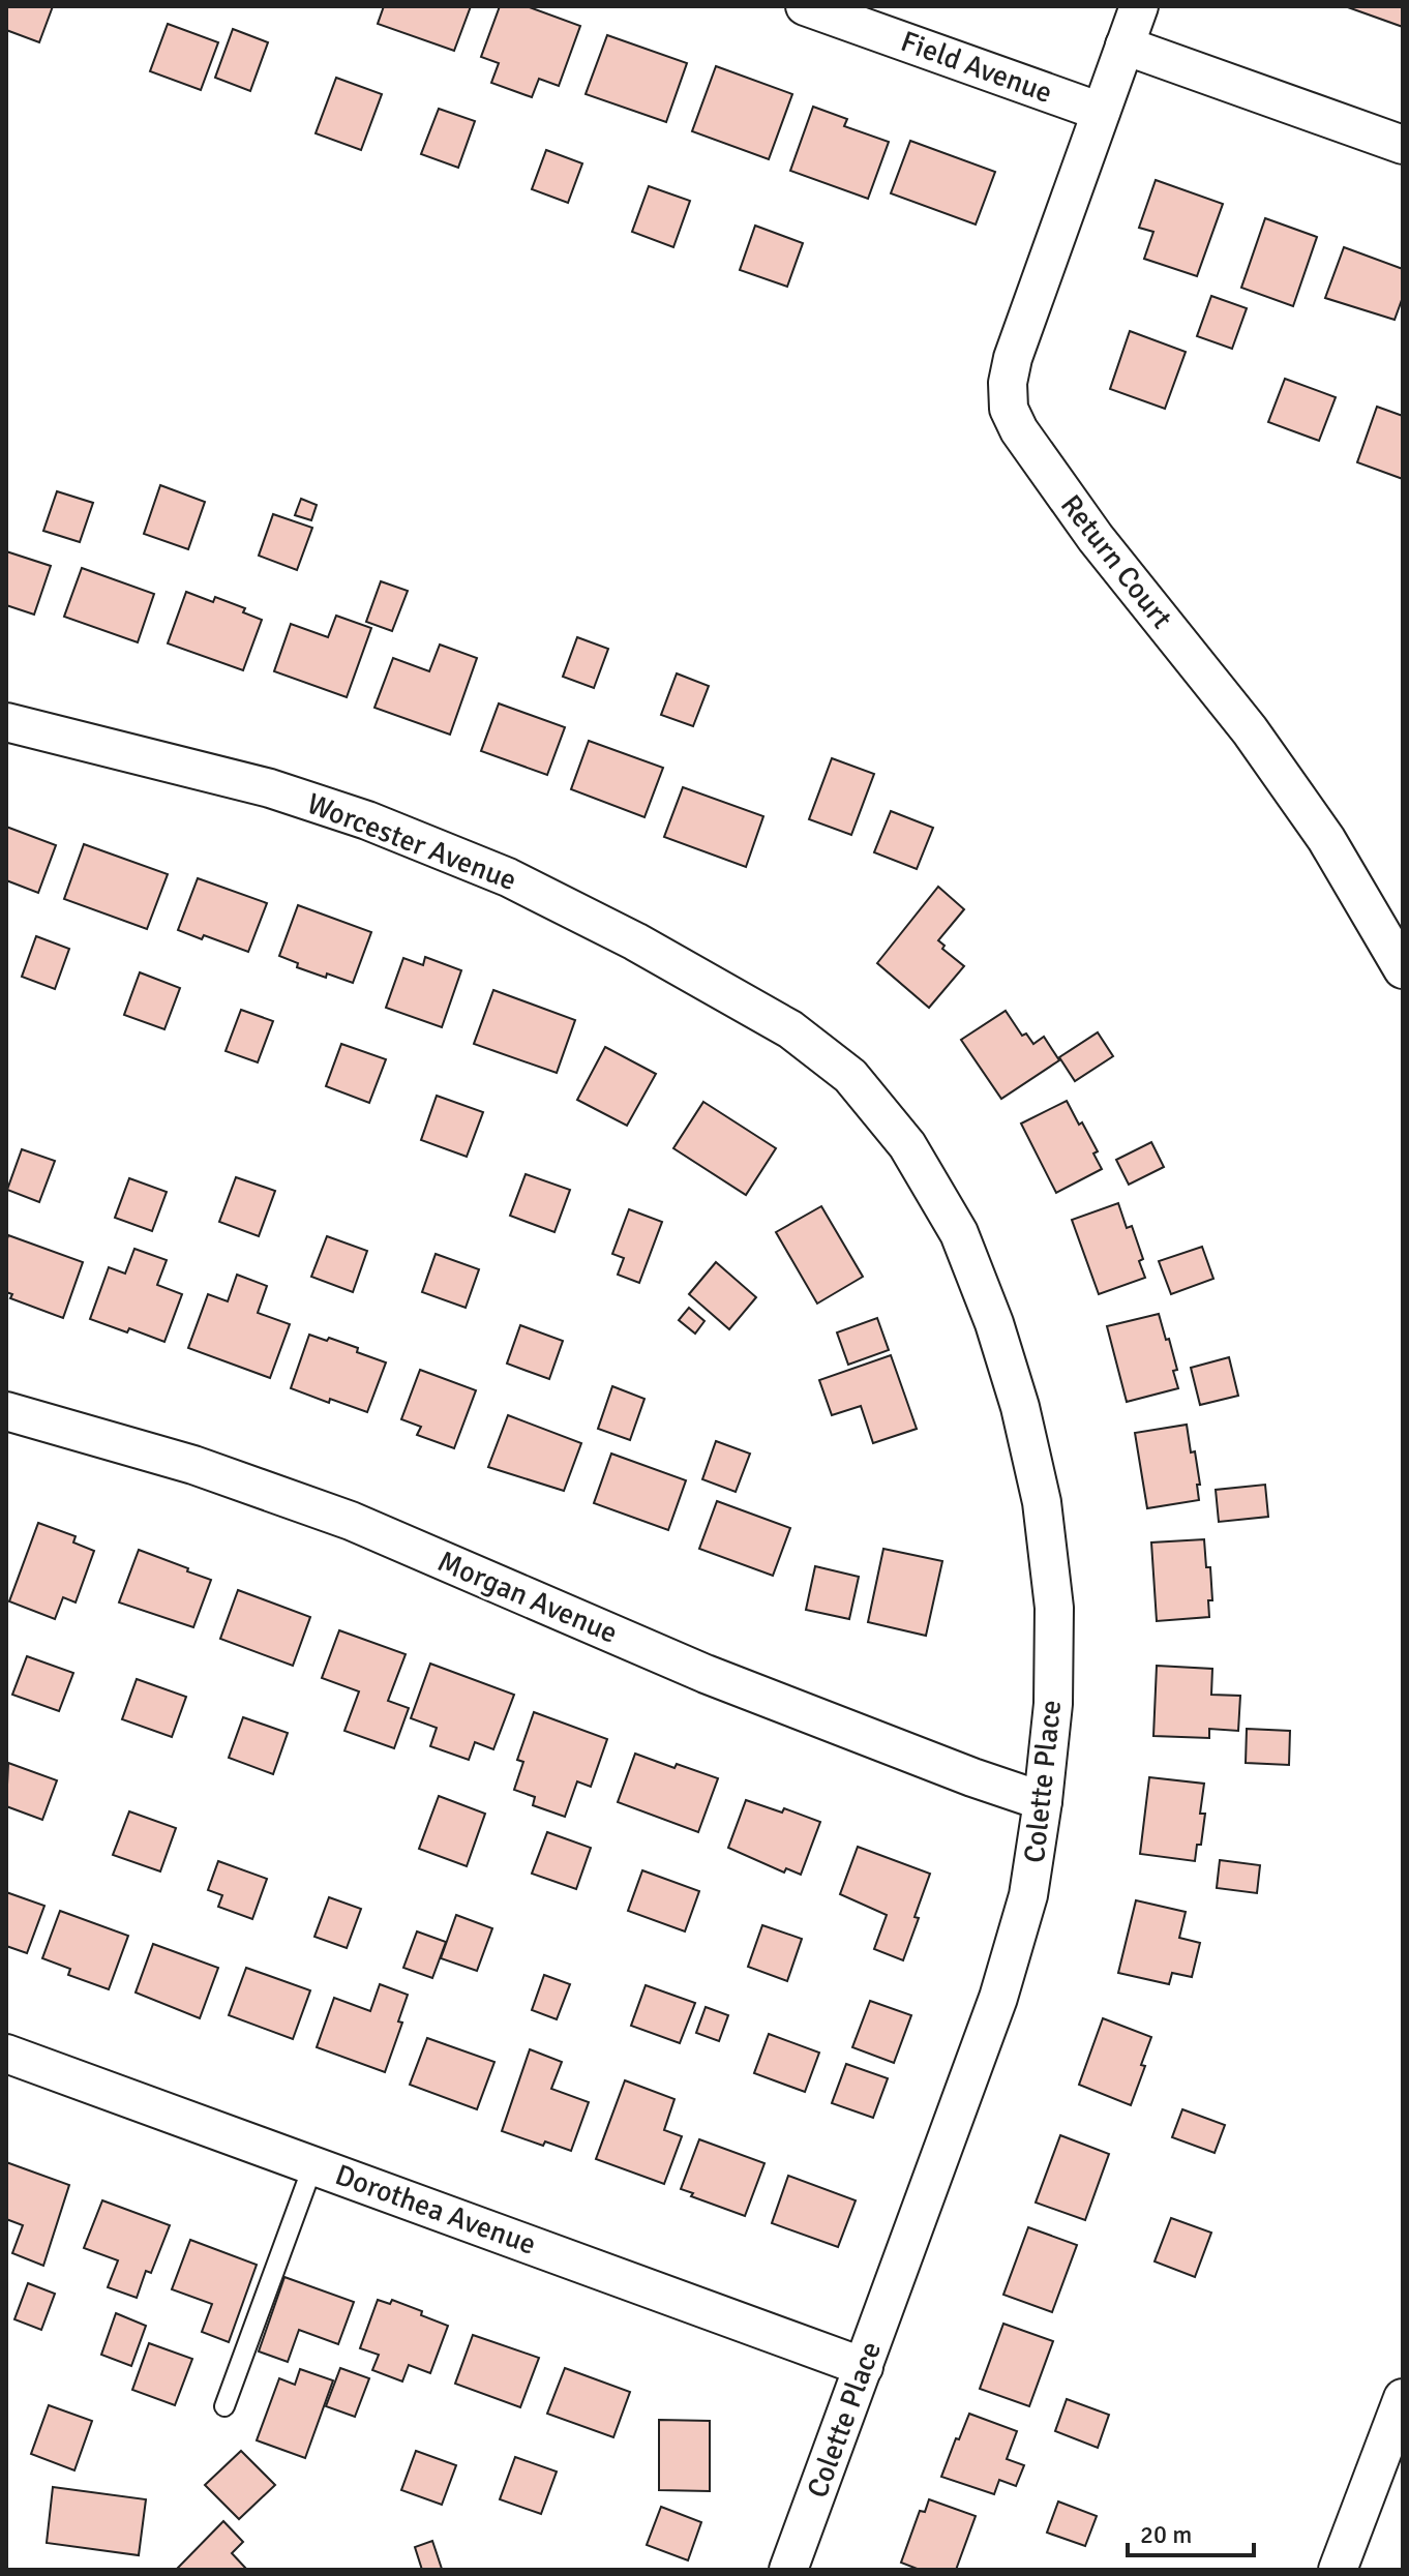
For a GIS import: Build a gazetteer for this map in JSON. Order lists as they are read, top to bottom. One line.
{"streets":{"street":["Field Avenue","Return Court","Worcester Avenue","Morgan Avenue","Colette Place","Dorothea Avenue"]},"crossings":[["Field Avenue","Return Court"],["Worcester Avenue","Colette Place"],["Morgan Avenue","Colette Place"],["Colette Place","Dorothea Avenue"]],"scale_bar":"20 m"}
